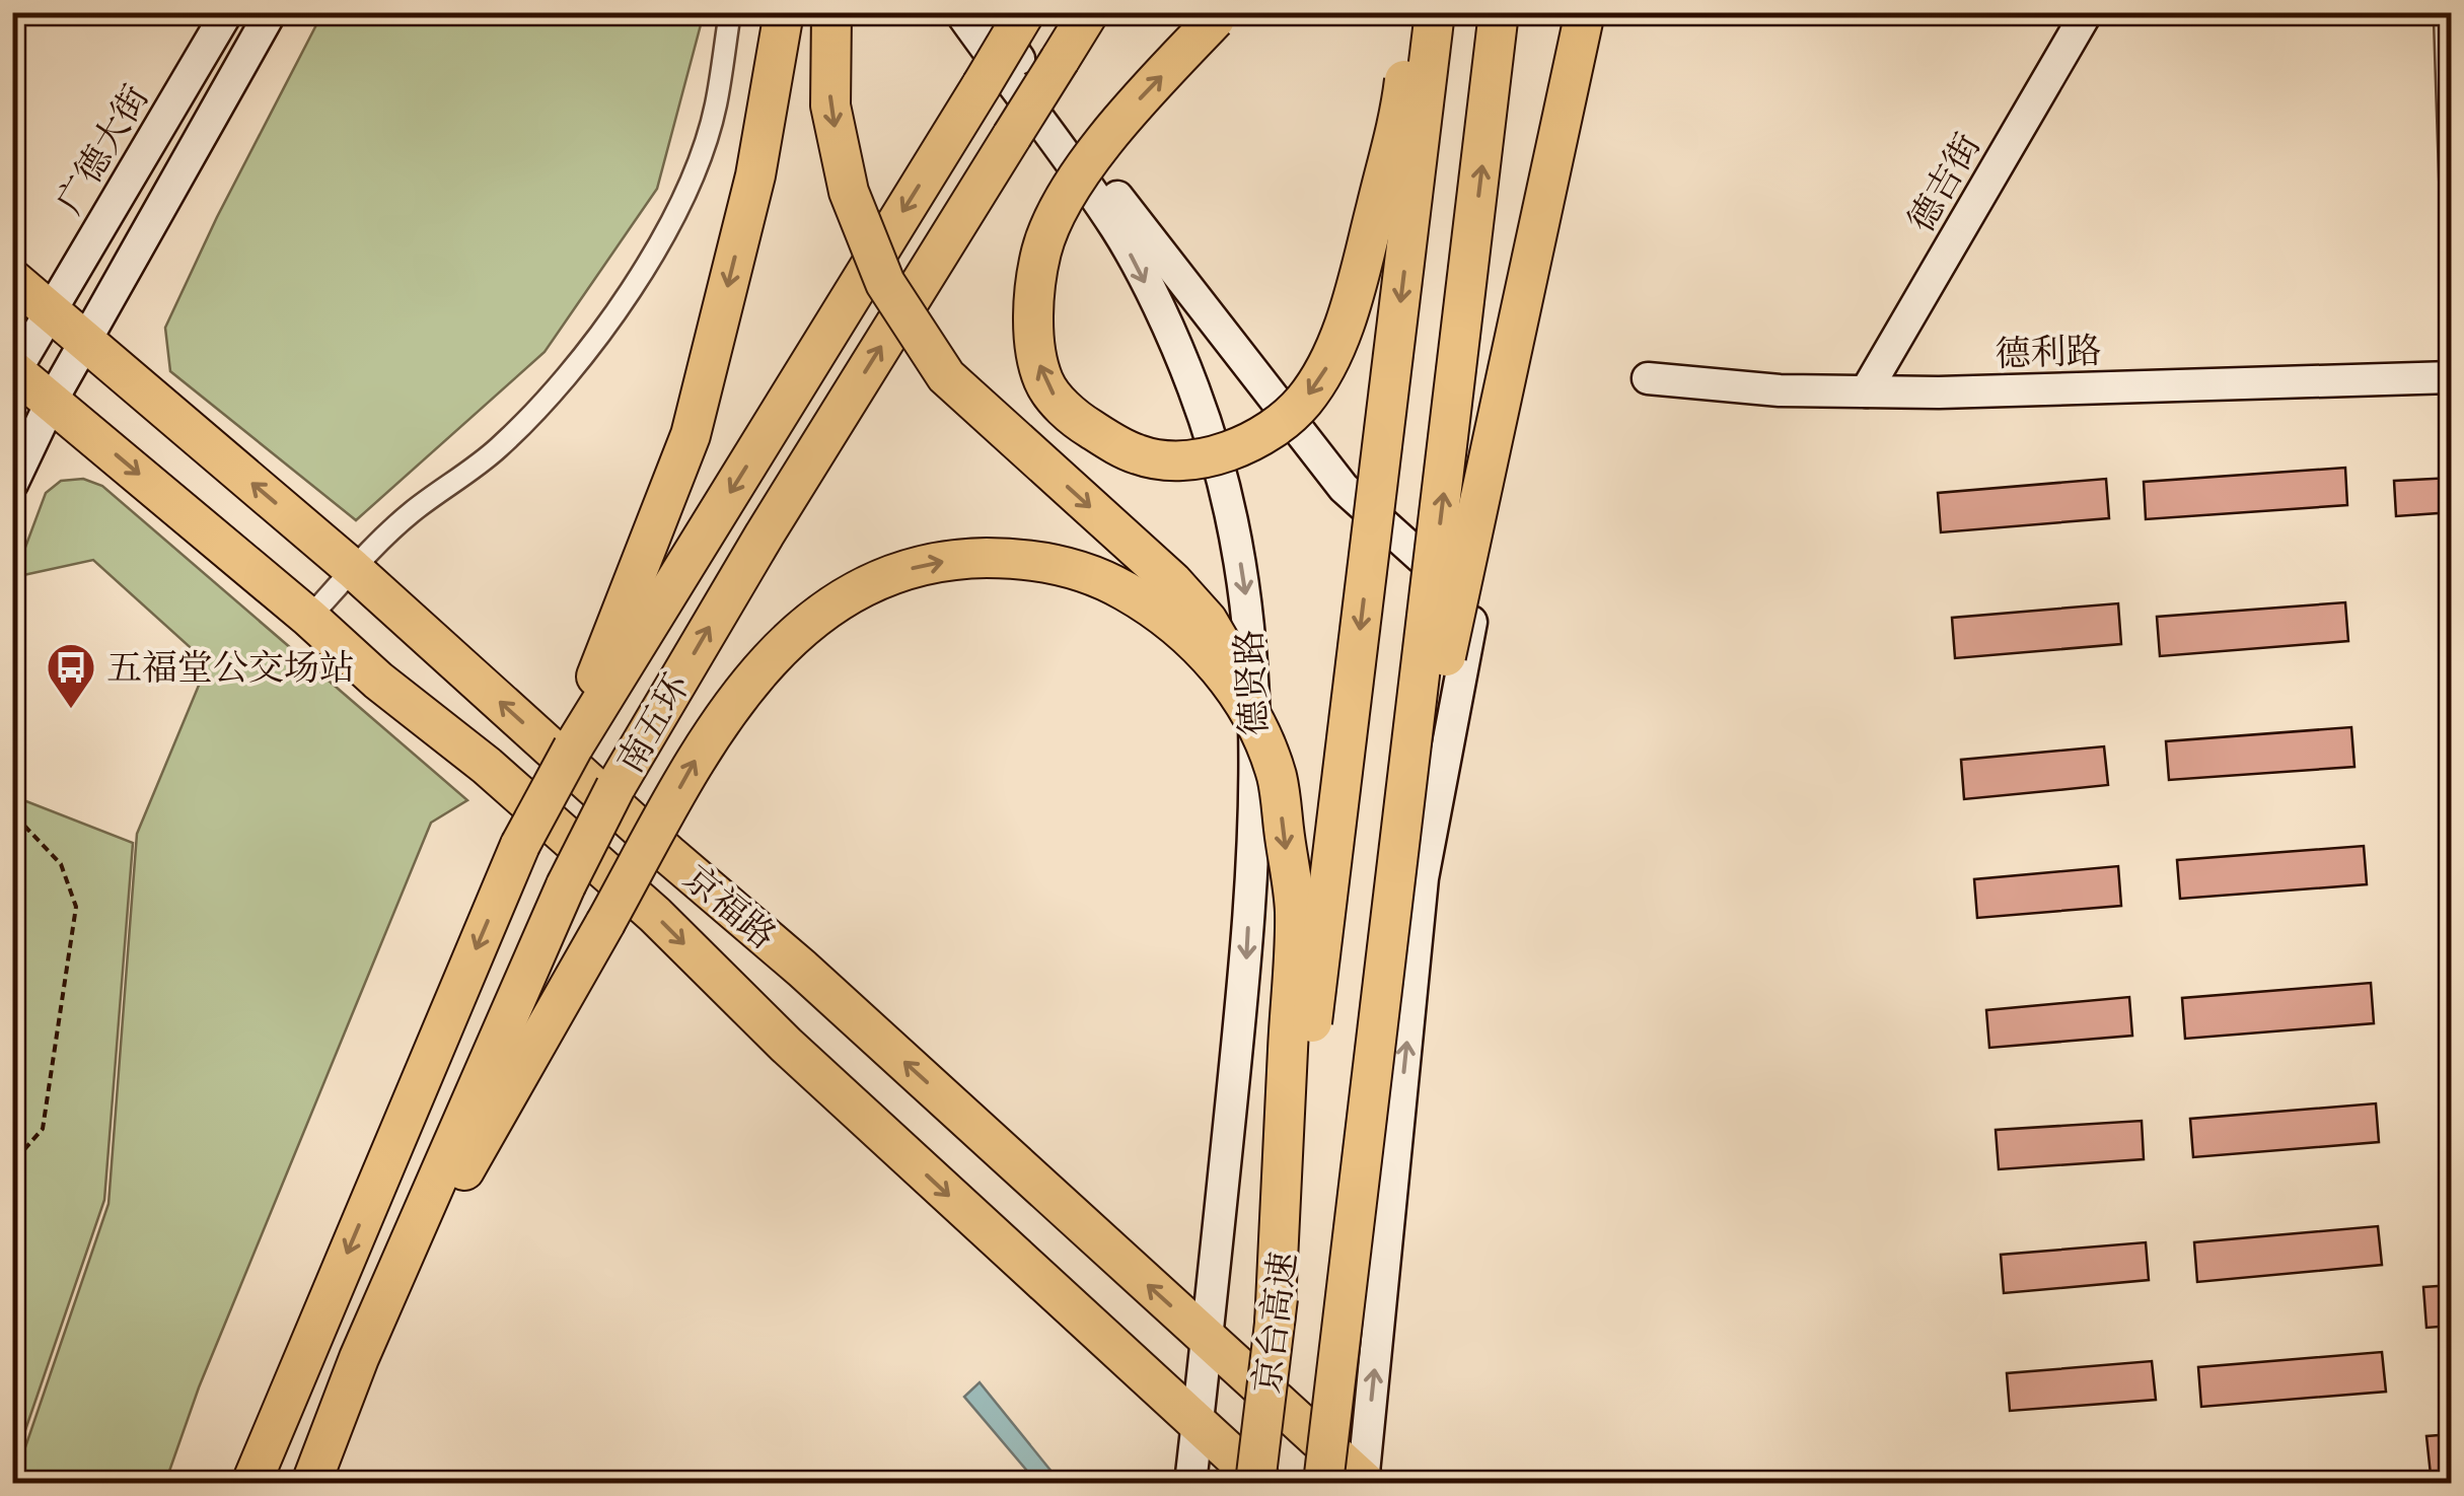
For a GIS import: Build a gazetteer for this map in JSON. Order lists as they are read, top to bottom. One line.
{"streets":{"highway":["南五环","京福路","京台高速"],"street":["广德大街","德吉街","德利路","德贤路"]},"crossings":[["广德大街","京福路"],["德吉街","德利路"],["德贤路","京福路"]],"places":{"bus stop":["五福堂公交场站"]}}
